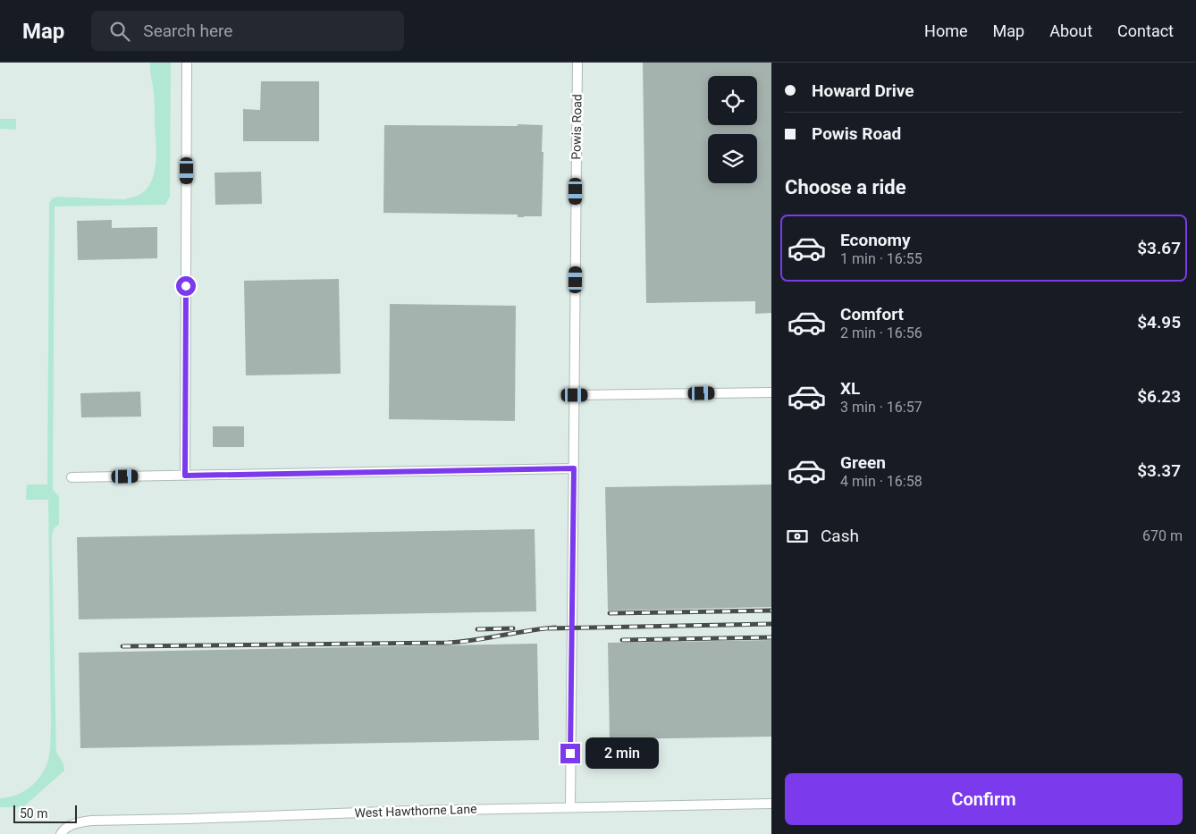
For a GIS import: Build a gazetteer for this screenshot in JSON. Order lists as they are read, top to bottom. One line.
{"streets":{"street":["Powis Road","West Hawthorne Lane"]},"crossings":[["Powis Road","West Hawthorne Lane"]],"scale_bar":"50 m","page":{"header":"Map","search":"Search here","nav":["Home","Map","About","Contact"],"banner":["Howard Drive","Powis Road"],"heading":"Choose a ride","list":[{"name":"Economy","note":"1 min · 16:55","value":"$3.67"},{"name":"Comfort","note":"2 min · 16:56","value":"$4.95"},{"name":"XL","note":"3 min · 16:57","value":"$6.23"},{"name":"Green","note":"4 min · 16:58","value":"$3.37"}],"pay":["Cash","670 m"],"bubble":"2 min","buttons":"Confirm","scale":"50 m"}}
